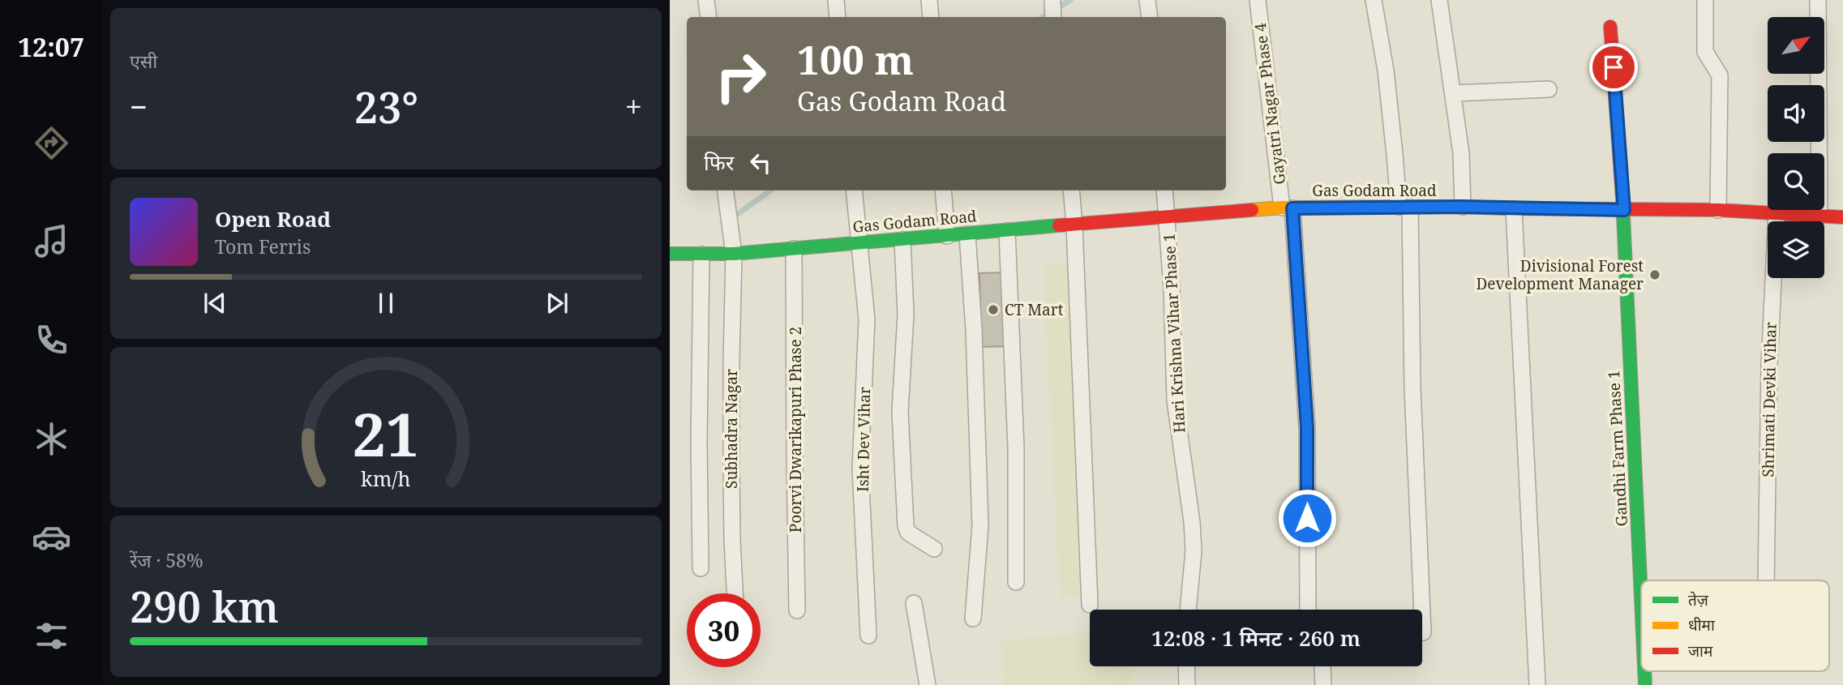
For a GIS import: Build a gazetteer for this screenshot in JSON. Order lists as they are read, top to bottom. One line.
{"streets":{"main road":["Gas Godam Road","Gandhi Farm Phase 1"],"street":["Gayatri Nagar Phase 4","Hari Krishna Vihar Phase 1","Shrimati Devki Vihar","Subhadra Nagar","Poorvi Dwarikapuri Phase 2","Isht Dev Vihar"]},"crossings":[["Gayatri Nagar Phase 4","Gas Godam Road"],["Gas Godam Road","Hari Krishna Vihar Phase 1"],["Gas Godam Road","Shrimati Devki Vihar"],["Gas Godam Road","Subhadra Nagar"],["Gas Godam Road","Poorvi Dwarikapuri Phase 2"],["Gas Godam Road","Isht Dev Vihar"],["Gas Godam Road","Gandhi Farm Phase 1"]],"places":["Divisional Forest Development Manager","CT Mart"],"legend":["तेज़","धीमा","जाम"],"north":"top right","page":{"tabs":"12:07","tile":["एसी",["रेंज · 58%","290 km"]],"turn":["100 m","Gas Godam Road"],"heat":["−","23°","+"],"then":"फिर","song":["Open Road","Tom Ferris"],"limit":"30","trip":"12:08 · 1 मिनट · 260 m","gauge":["21","km/h"]}}
